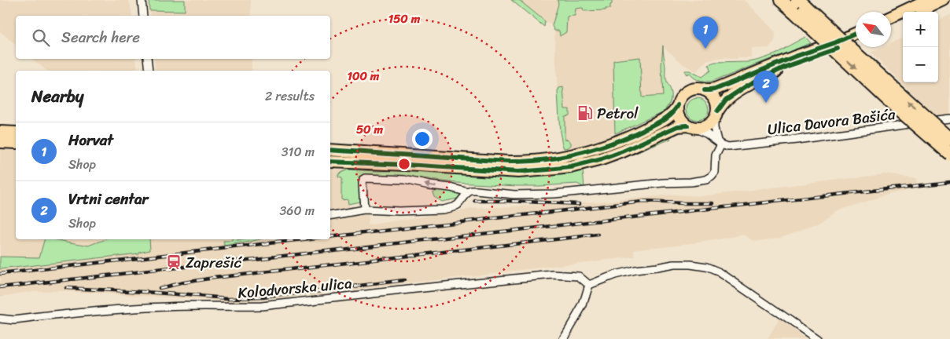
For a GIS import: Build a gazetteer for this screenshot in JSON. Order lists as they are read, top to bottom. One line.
{"streets":{"street":["Ulica Davora Bašića","Kolodvorska ulica"]},"places":{"fuel station":["Petrol"],"station":["Zaprešić"]},"north":"top left","page":{"map_buttons":["+","−"],"search":"Search here","pins":["1","2"],"heading":["Nearby","2 results"],"list":[{"mark":"1","name":"Horvat","note":"Shop","value":"310 m"},{"mark":"2","name":"Vrtni centar","note":"Shop","value":"360 m"}]},"rings":["150 m","100 m","50 m"]}
